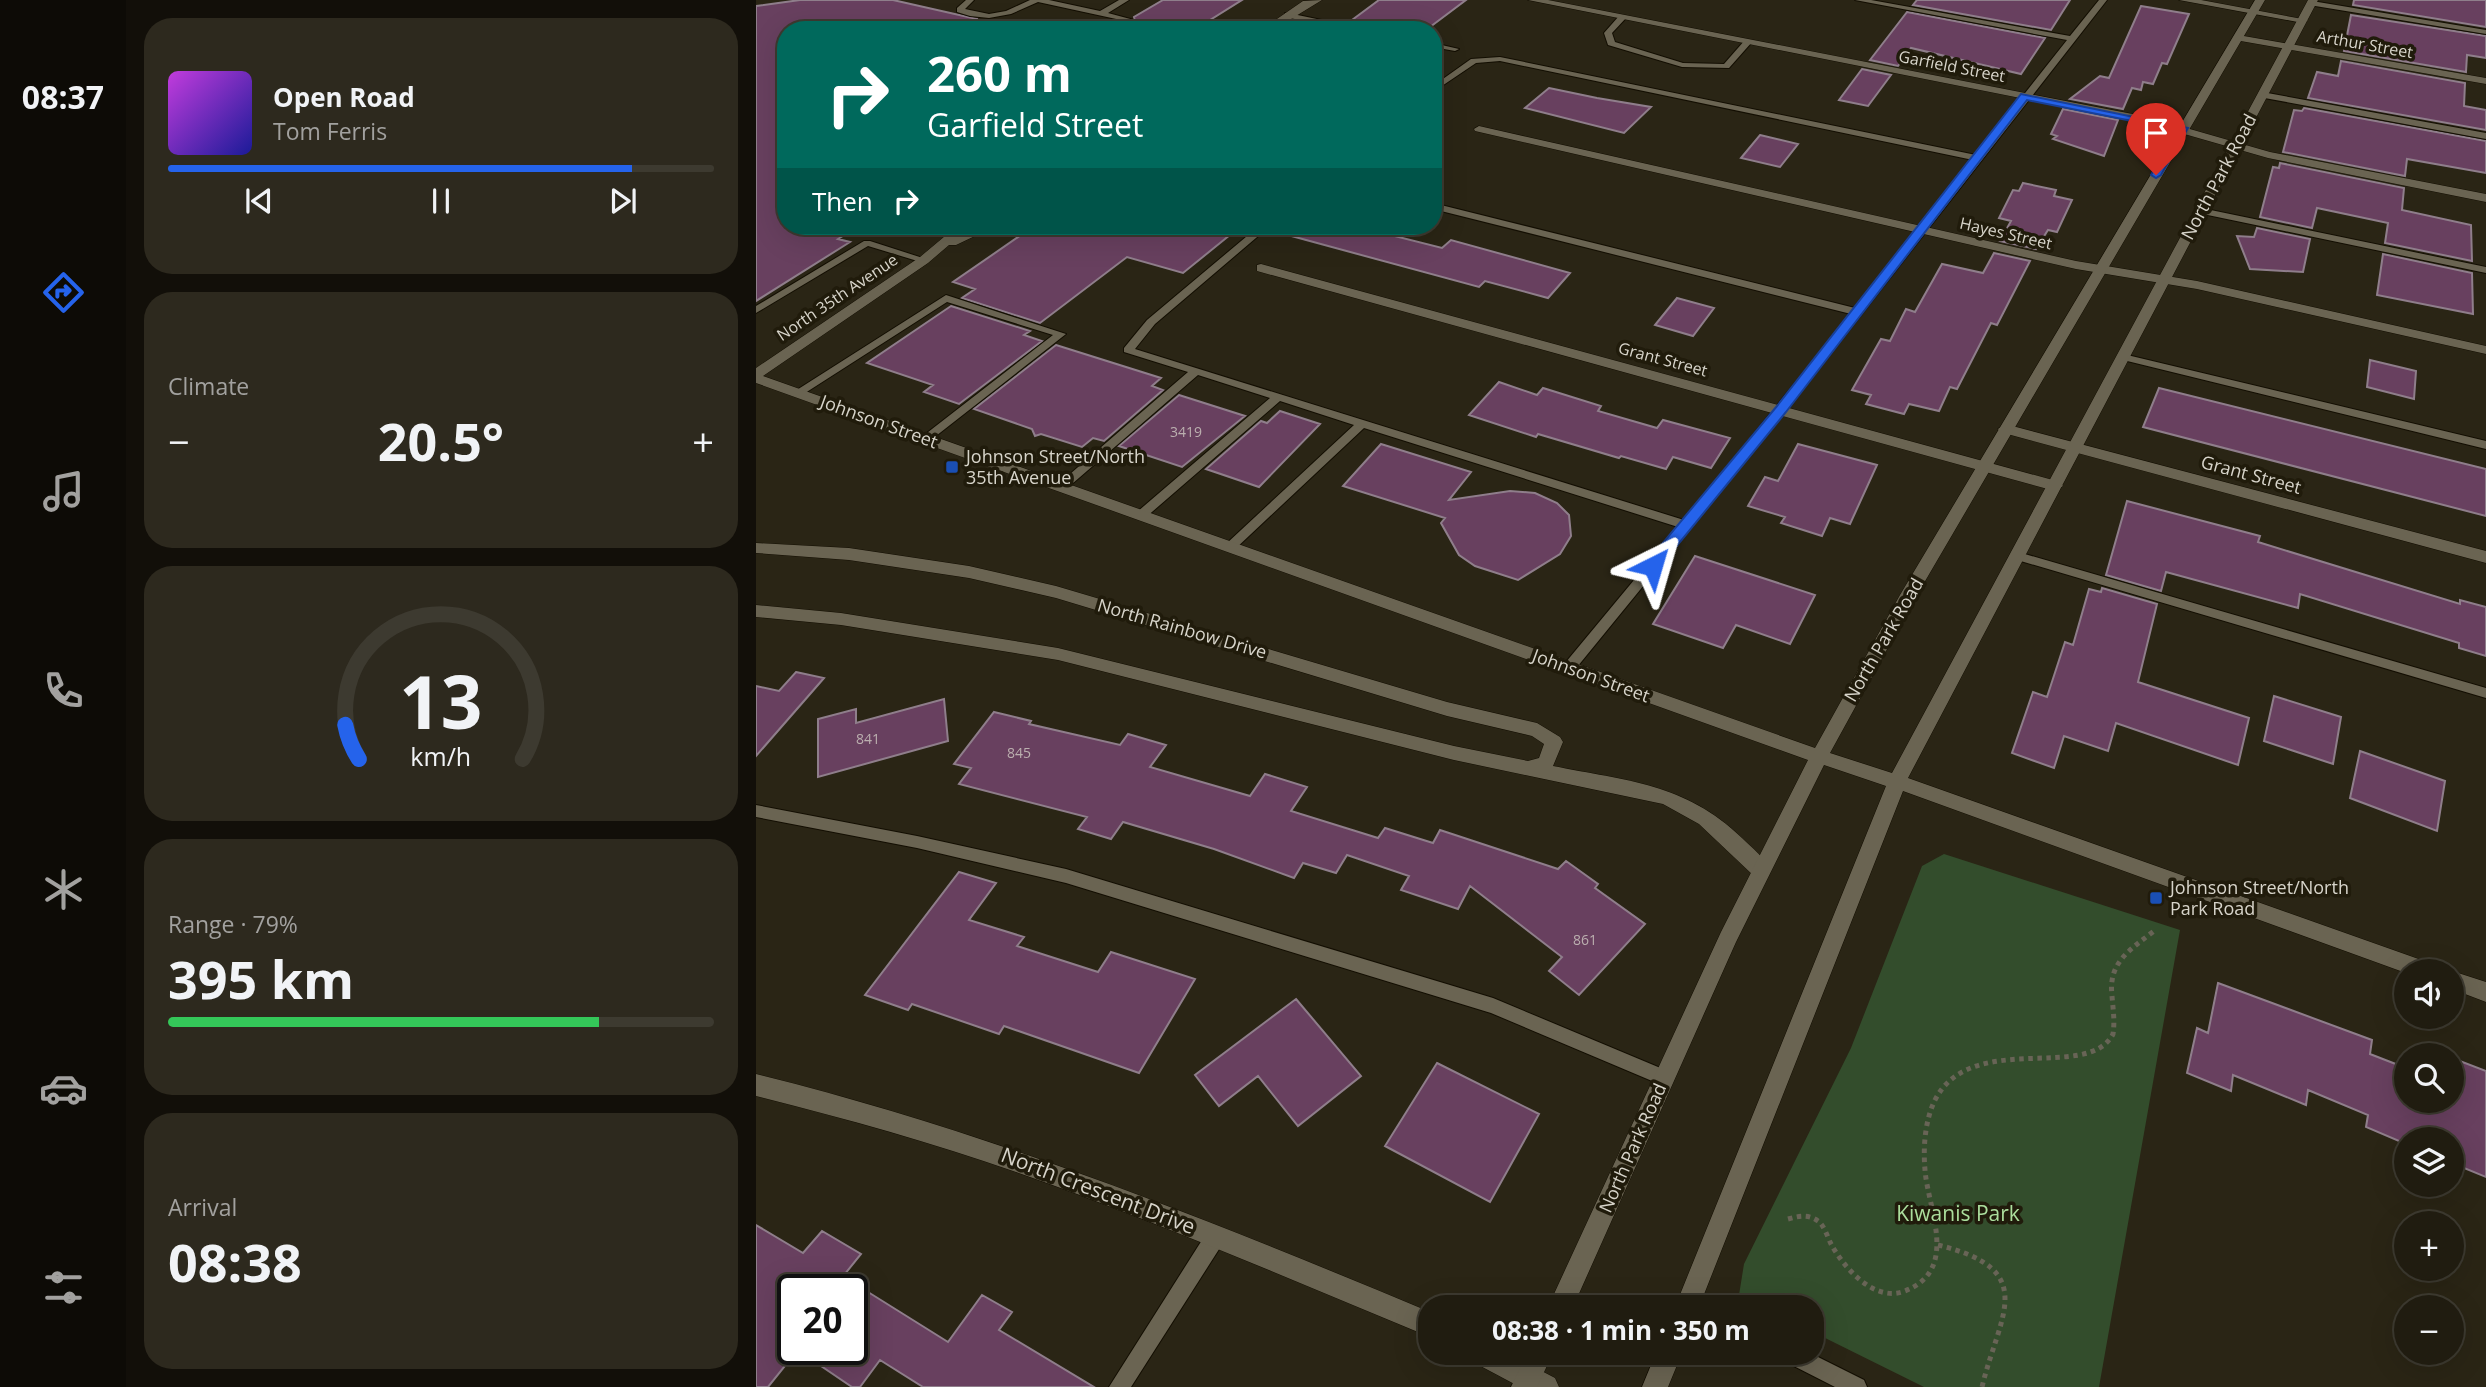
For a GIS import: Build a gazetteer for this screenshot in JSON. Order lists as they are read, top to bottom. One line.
{"streets":{"street":["Arthur Street","Garfield Street","North Park Road","Hayes Street","North 35th Avenue","Grant Street","Johnson Street","North Rainbow Drive","North Crescent Drive"]},"crossings":[["Arthur Street","North Park Road"],["Garfield Street","North Park Road"],["North Park Road","Hayes Street"],["North Park Road","Grant Street"],["North Park Road","Johnson Street"],["North 35th Avenue","Johnson Street"]],"parks":["Kiwanis Park"],"places":{"transit":["Johnson Street/North 35th Avenue","Johnson Street/North Park Road"]},"house_numbers":["3419","841","845","861"],"page":{"tabs":"08:37","turn":["260 m","Garfield Street"],"song":["Open Road","Tom Ferris"],"then":"Then","tile":["Climate",["Range · 79%","395 km"],["Arrival","08:38"]],"heat":["−","20.5°","+"],"map_buttons":["+","−"],"limit":"20","trip":"08:38 · 1 min · 350 m","gauge":["13","km/h"]}}
